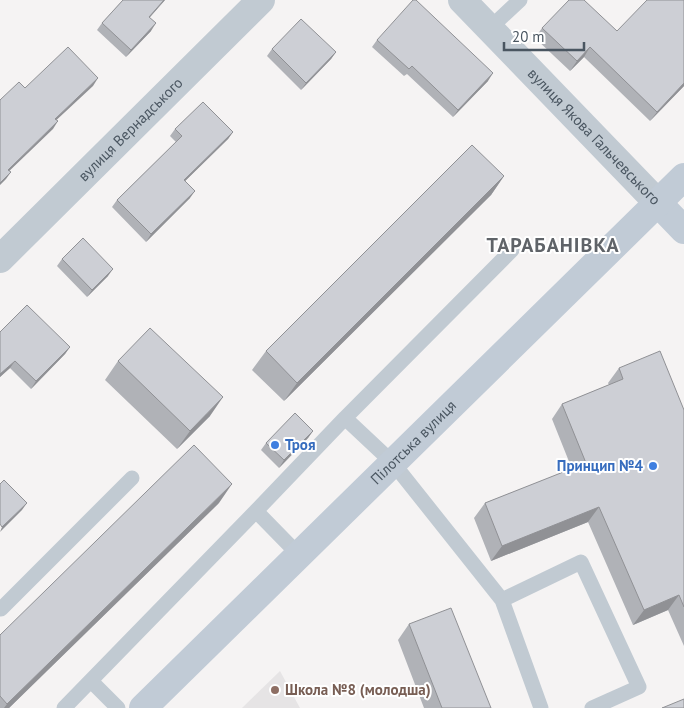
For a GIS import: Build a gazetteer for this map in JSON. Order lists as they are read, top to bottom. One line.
{"streets":{"street":["вулиця Вернадського","вулиця Якова Гальчевського","Пілотська вулиця"]},"crossings":[["вулиця Якова Гальчевського","Пілотська вулиця"]],"districts":["ТАРАБАНІВКА"],"places":["Троя","Принцип №4","Школа №8 (молодша)"],"scale_bar":"20 m"}
